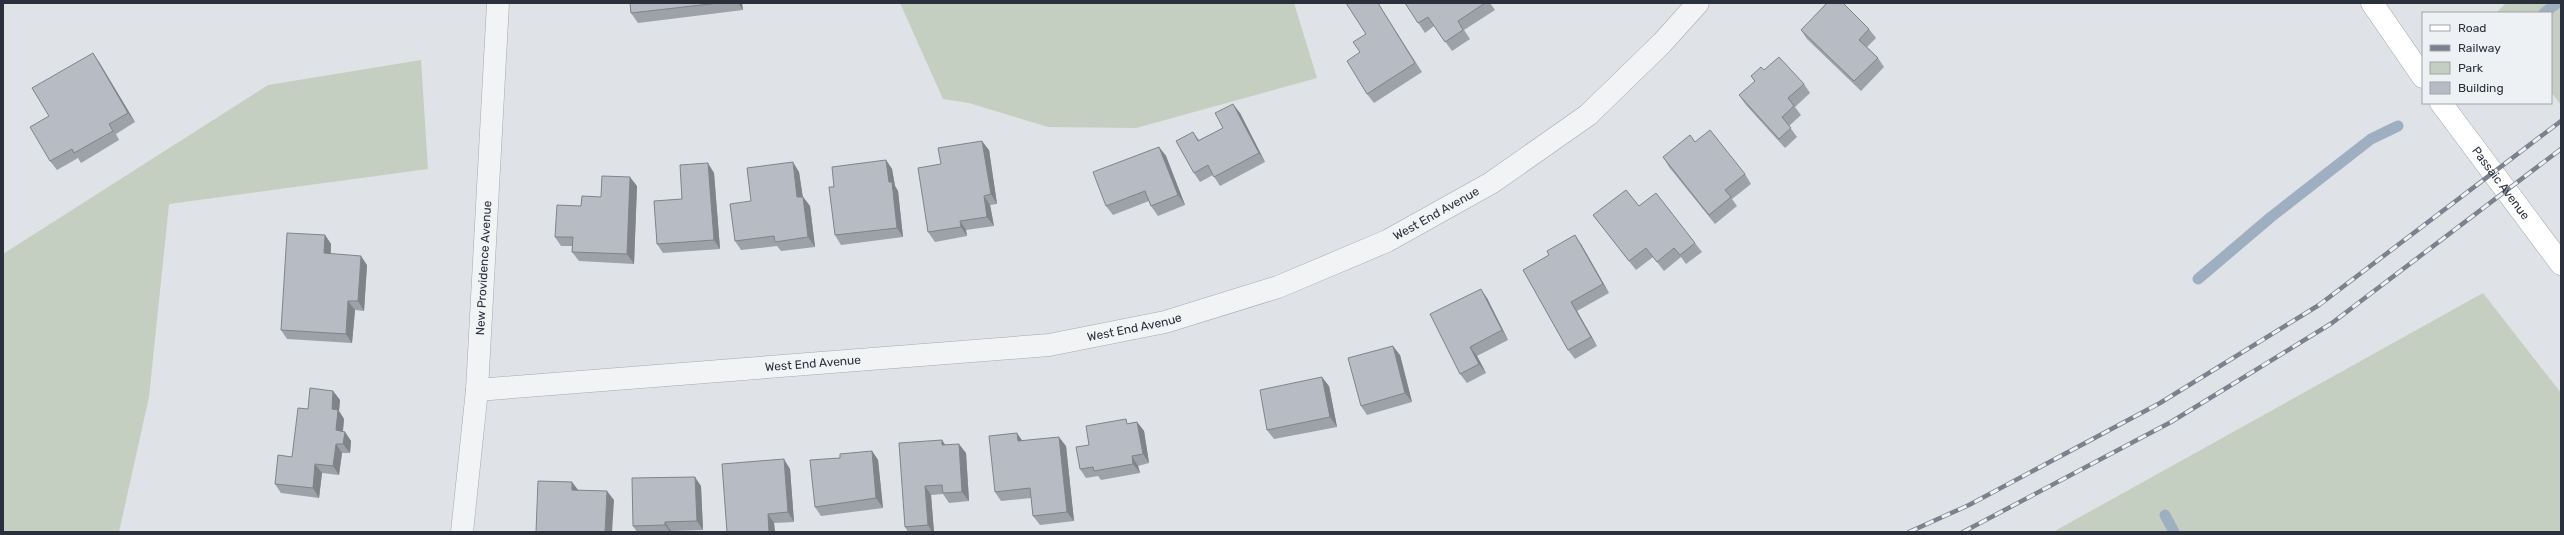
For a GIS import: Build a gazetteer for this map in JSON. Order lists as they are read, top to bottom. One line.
{"streets":{"main road":["Passaic Avenue"],"street":["West End Avenue","New Providence Avenue"]},"crossings":[["West End Avenue","New Providence Avenue"]],"legend":["Road","Railway","Park","Building"]}
